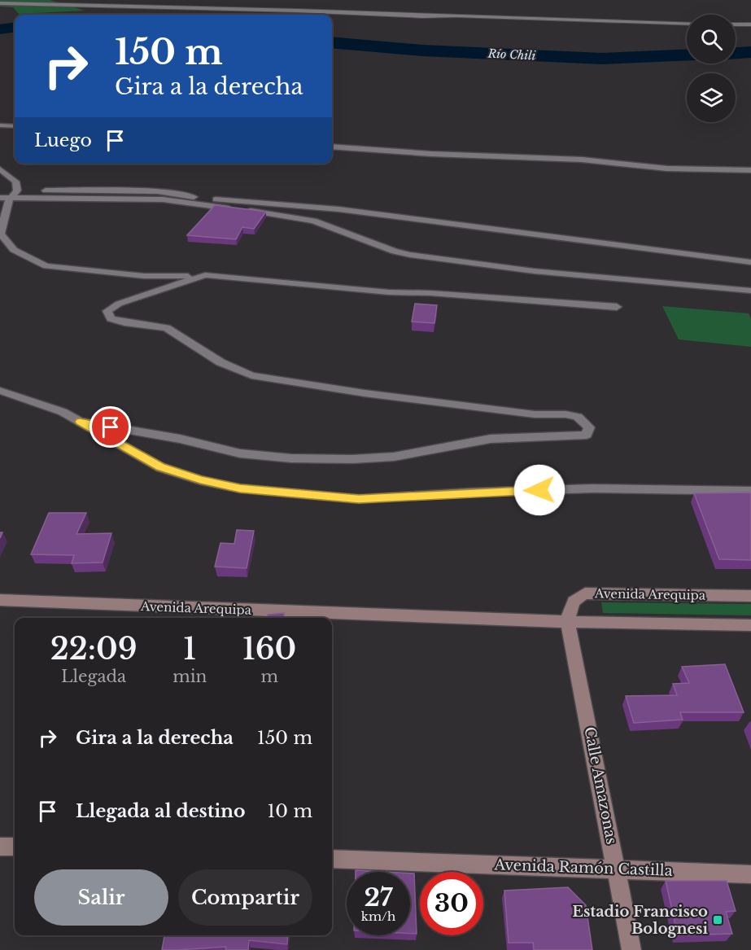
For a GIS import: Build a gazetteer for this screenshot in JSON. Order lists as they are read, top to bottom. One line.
{"streets":{"main road":["Avenida Arequipa","Calle Amazonas","Avenida Ramón Castilla"]},"crossings":[["Avenida Arequipa","Calle Amazonas"],["Calle Amazonas","Avenida Ramón Castilla"]],"water":["Río Chili"],"places":{"transit":["Estadio Francisco Bolognesi"]},"page":{"turn":["150 m","Gira a la derecha"],"then":"Luego","eta":["22:09","Llegada","1","min","160","m"],"list":[{"name":"Gira a la derecha","value":"150 m"},{"name":"Llegada al destino","value":"10 m"}],"buttons":["Salir","Compartir"],"speed":"27 km/h","limit":"30"}}
